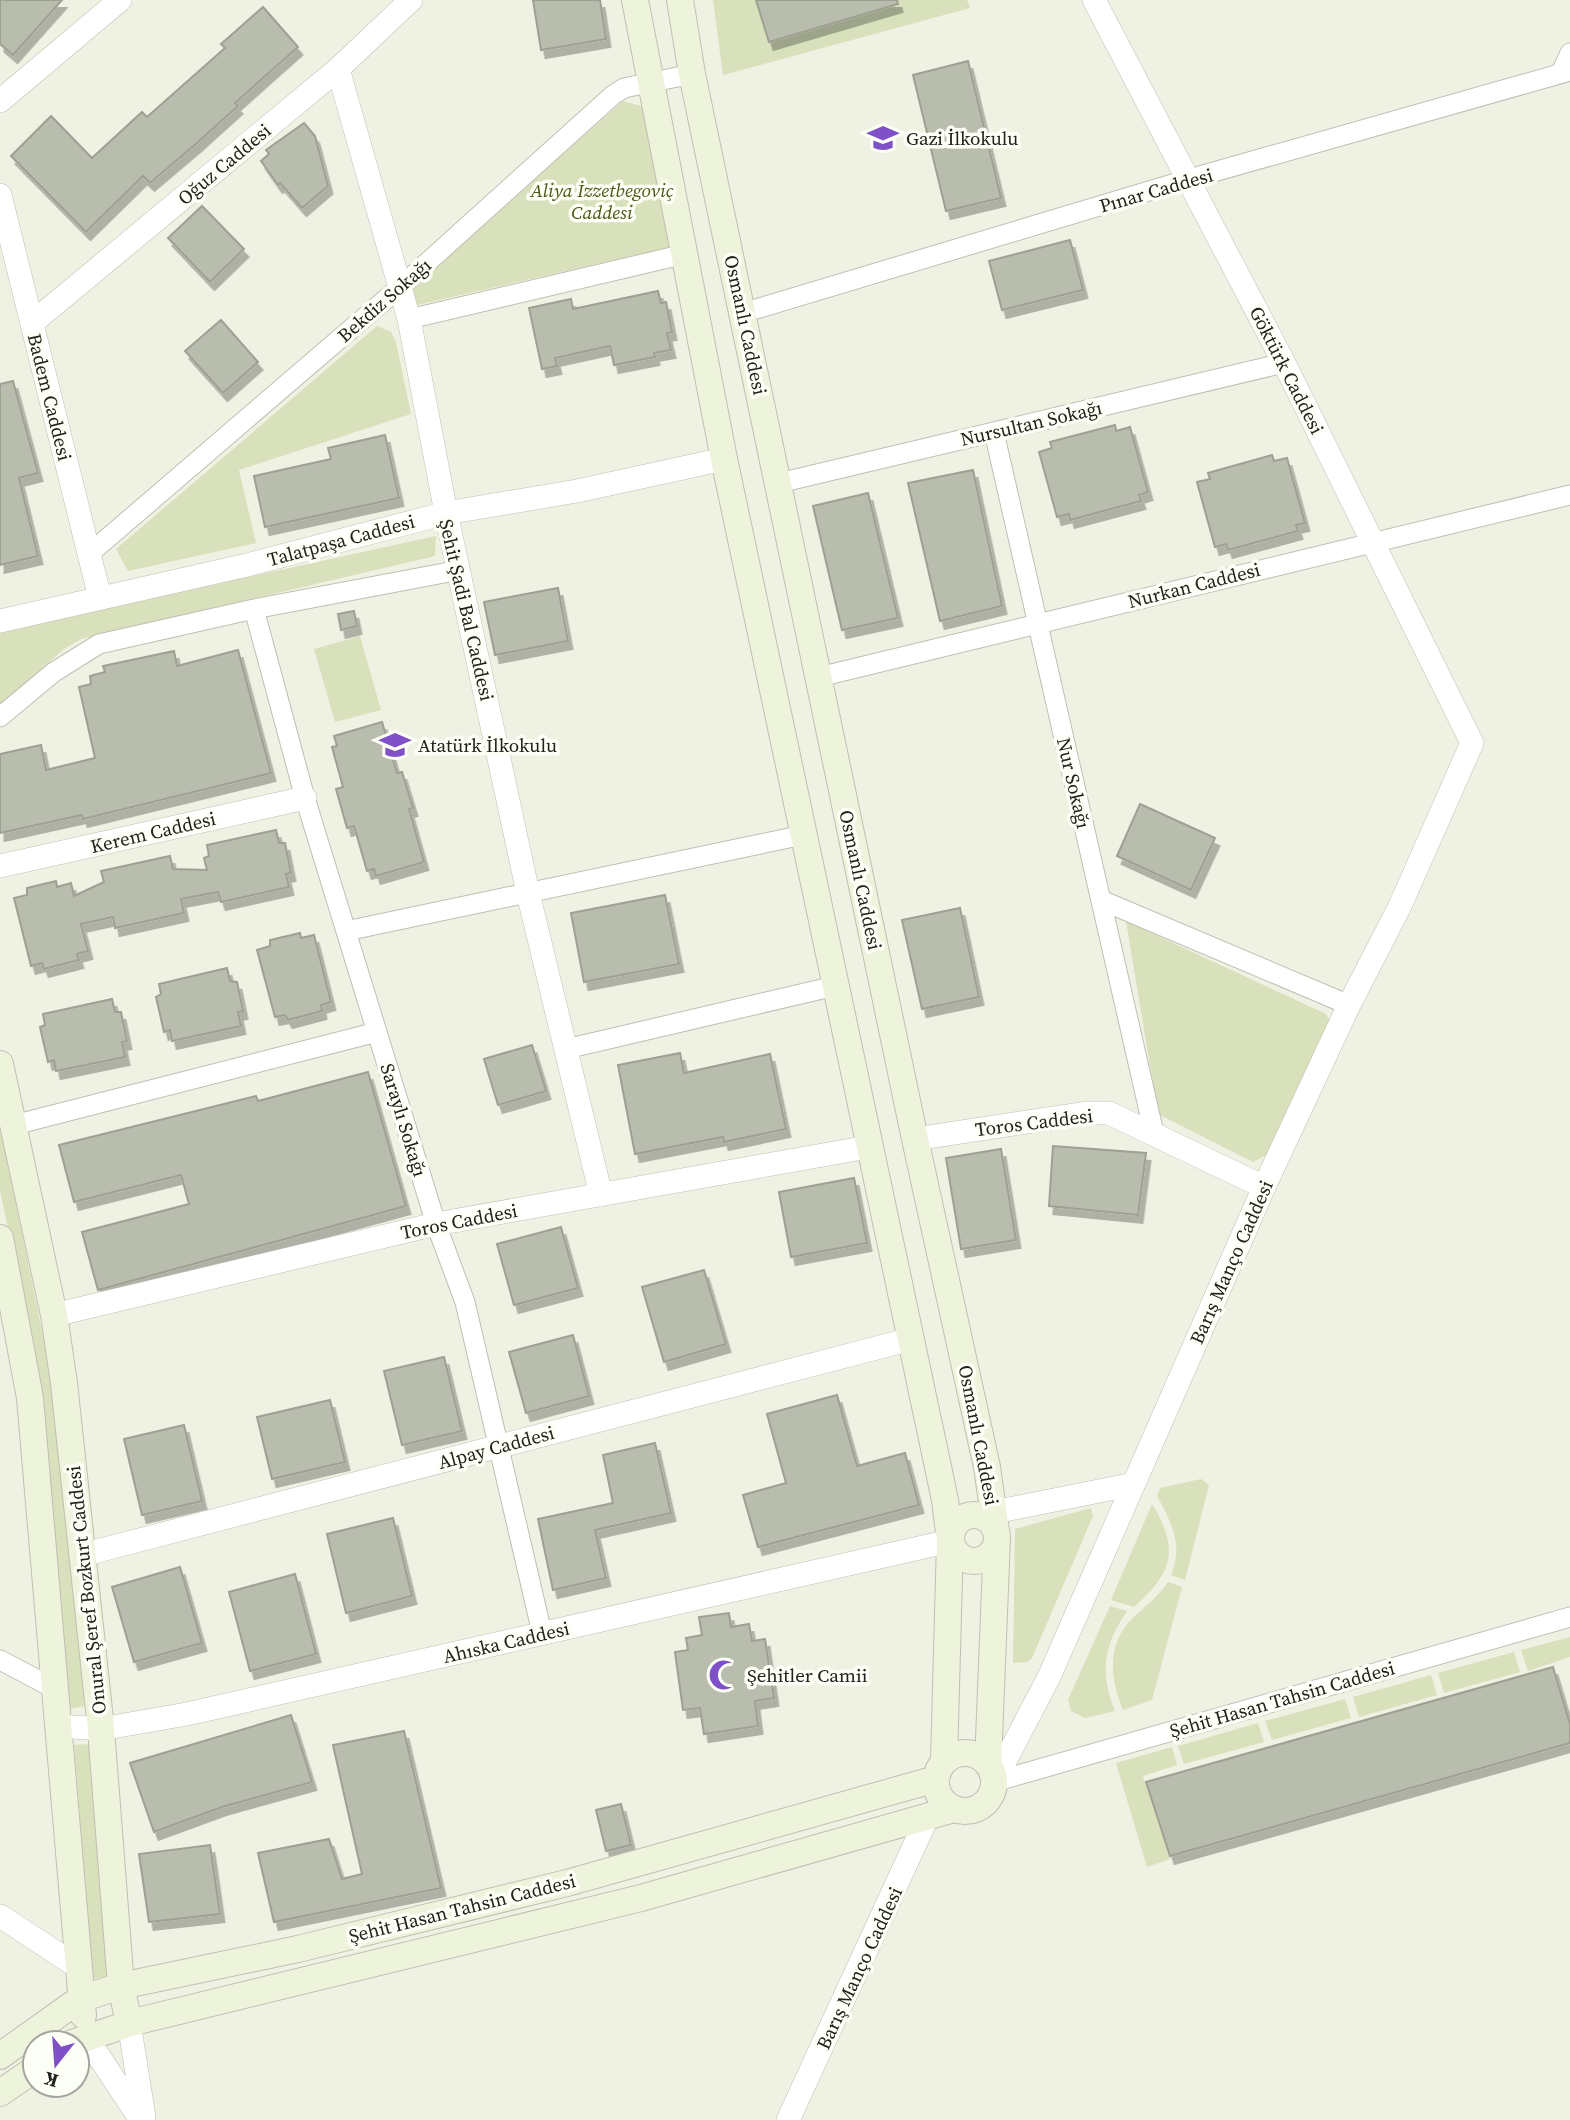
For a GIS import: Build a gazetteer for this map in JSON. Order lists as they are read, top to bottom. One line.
{"streets":{"main road":["Osmanlı Caddesi","Onural Şeref Bozkurt Caddesi","Şehit Hasan Tahsin Caddesi"],"street":["Oğuz Caddesi","Pınar Caddesi","Bekdiz Sokağı","Göktürk Caddesi","Badem Caddesi","Nursultan Sokağı","Talatpaşa Caddesi","Nurkan Caddesi","Şehit Şadi Bal Caddesi","Nur Sokağı","Kerem Caddesi","Saraylı Sokağı","Toros Caddesi","Barış Manço Caddesi","Alpay Caddesi","Ahıska Caddesi"]},"crossings":[["Oğuz Caddesi","Badem Caddesi"],["Oğuz Caddesi","Şehit Şadi Bal Caddesi"],["Pınar Caddesi","Osmanlı Caddesi"],["Pınar Caddesi","Göktürk Caddesi"],["Bekdiz Sokağı","Osmanlı Caddesi"],["Bekdiz Sokağı","Badem Caddesi"],["Bekdiz Sokağı","Şehit Şadi Bal Caddesi"],["Osmanlı Caddesi","Nursultan Sokağı"],["Osmanlı Caddesi","Nurkan Caddesi"],["Osmanlı Caddesi","Toros Caddesi"],["Osmanlı Caddesi","Barış Manço Caddesi"],["Osmanlı Caddesi","Şehit Hasan Tahsin Caddesi"],["Göktürk Caddesi","Nursultan Sokağı"],["Göktürk Caddesi","Nurkan Caddesi"],["Göktürk Caddesi","Barış Manço Caddesi"],["Badem Caddesi","Talatpaşa Caddesi"],["Nursultan Sokağı","Nur Sokağı"],["Talatpaşa Caddesi","Şehit Şadi Bal Caddesi"],["Nurkan Caddesi","Nur Sokağı"],["Şehit Şadi Bal Caddesi","Toros Caddesi"],["Nur Sokağı","Toros Caddesi"],["Kerem Caddesi","Saraylı Sokağı"],["Saraylı Sokağı","Toros Caddesi"],["Saraylı Sokağı","Alpay Caddesi"],["Saraylı Sokağı","Ahıska Caddesi"],["Toros Caddesi","Barış Manço Caddesi"],["Toros Caddesi","Onural Şeref Bozkurt Caddesi"],["Barış Manço Caddesi","Şehit Hasan Tahsin Caddesi"],["Alpay Caddesi","Onural Şeref Bozkurt Caddesi"],["Onural Şeref Bozkurt Caddesi","Ahıska Caddesi"],["Onural Şeref Bozkurt Caddesi","Şehit Hasan Tahsin Caddesi"]],"parks":["Aliya İzzetbegoviç Caddesi"],"places":{"school or university":["Gazi İlkokulu","Atatürk İlkokulu"],"mosque":["Şehitler Camii"]},"north":"bottom"}
